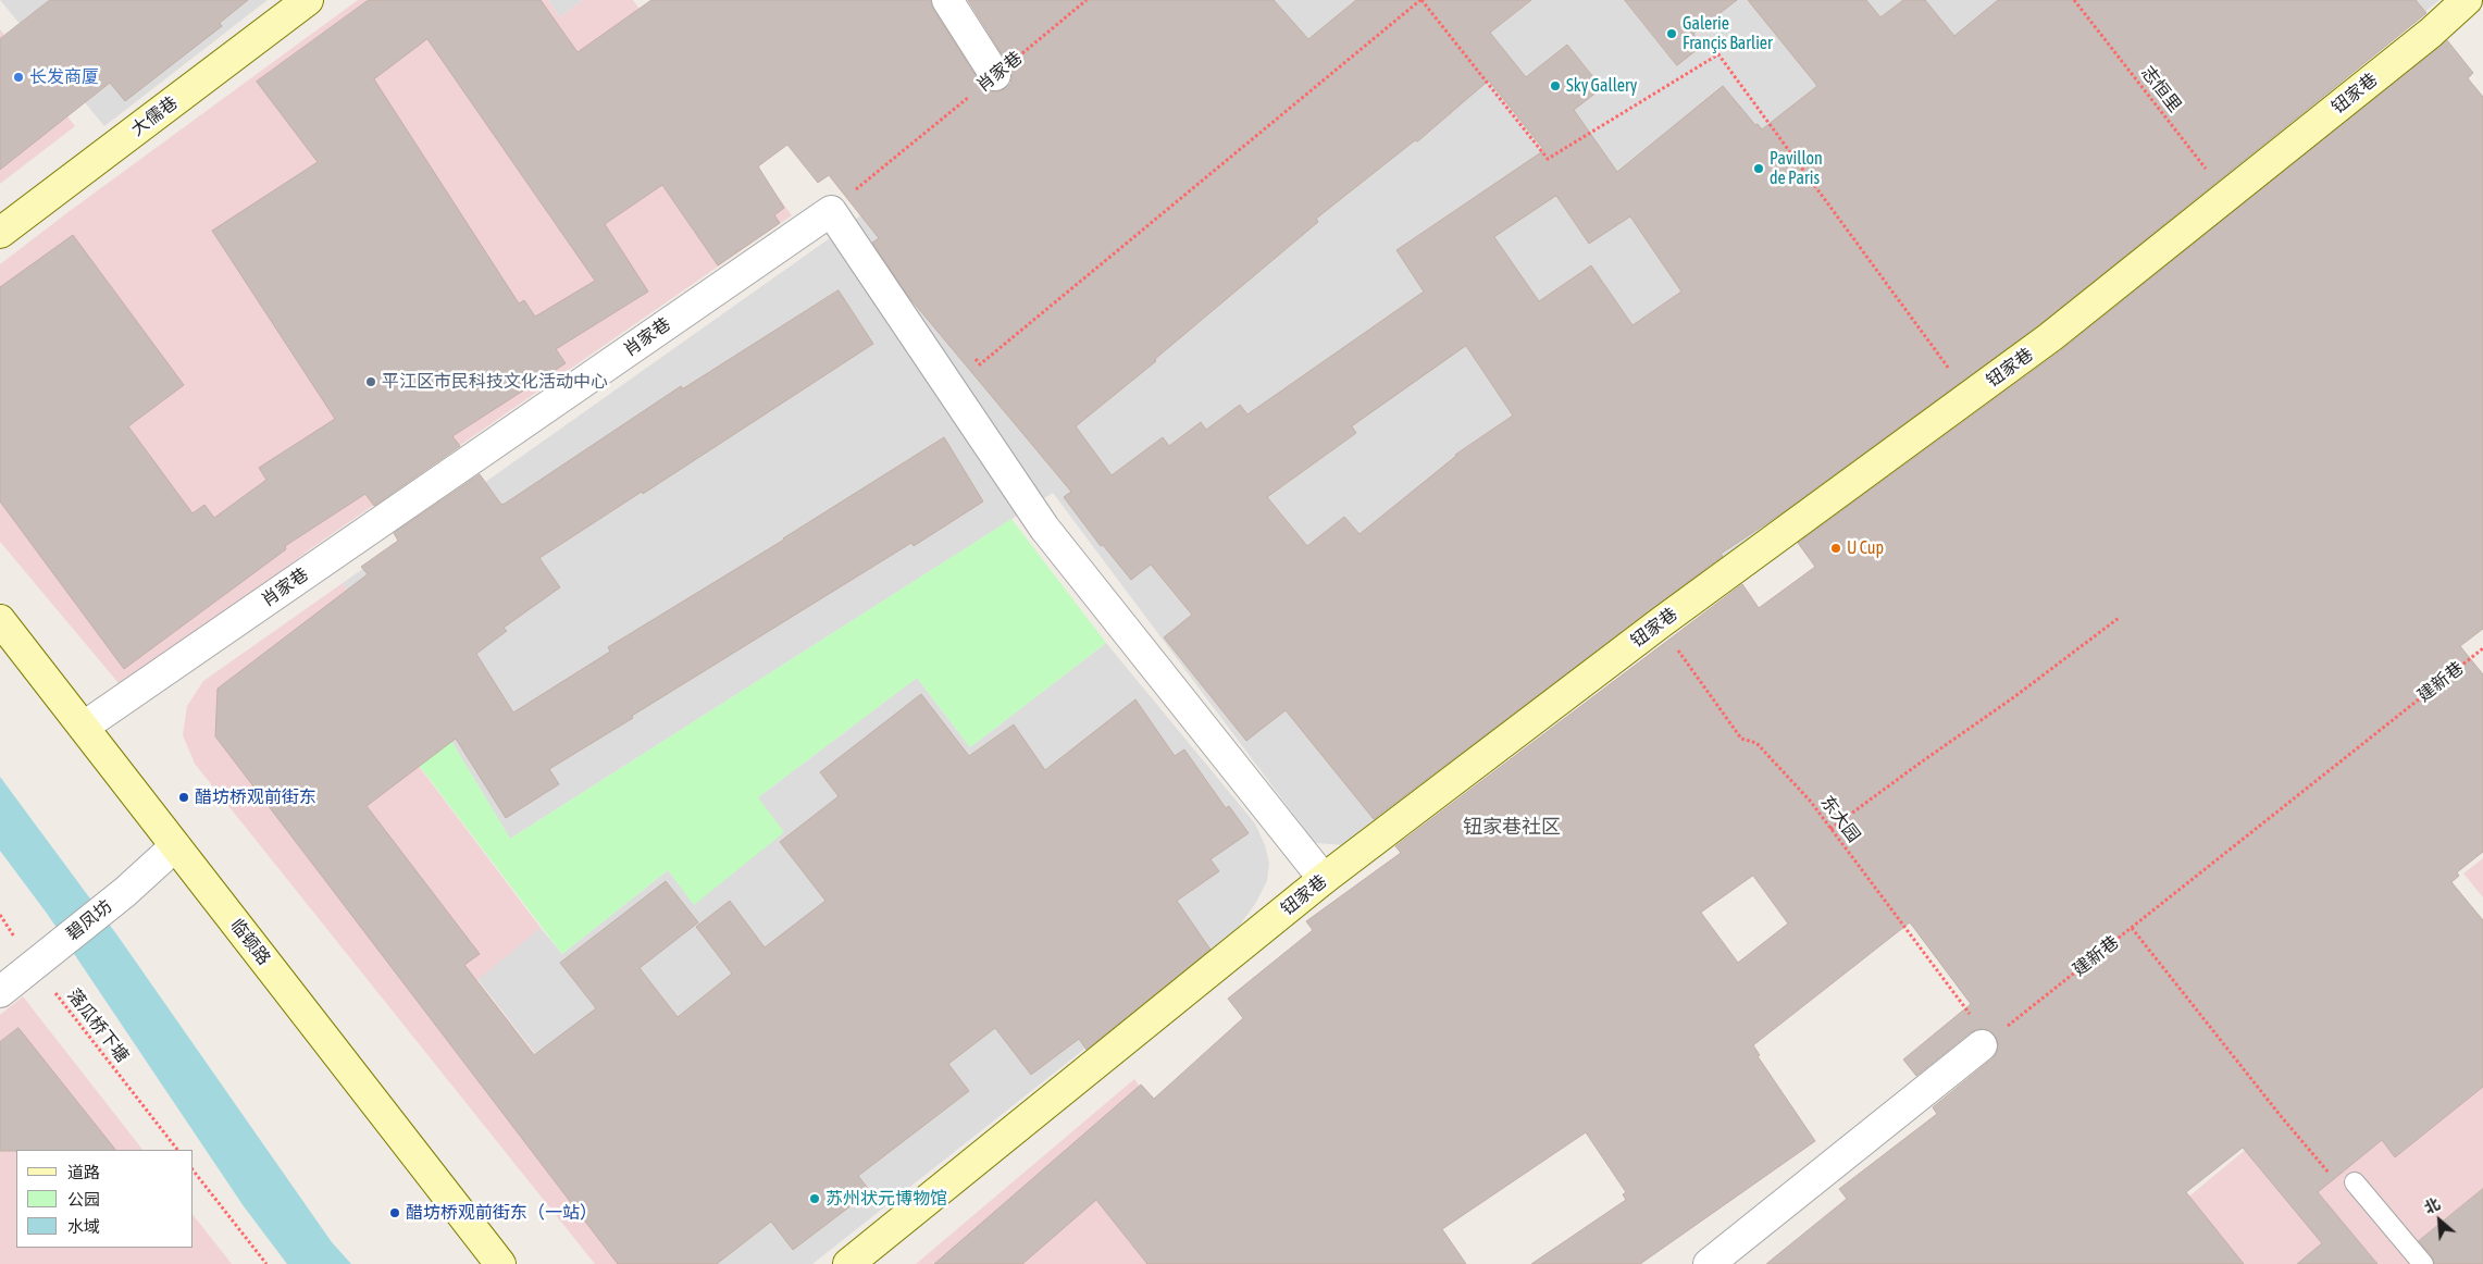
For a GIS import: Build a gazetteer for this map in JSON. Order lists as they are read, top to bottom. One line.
{"streets":{"street":["肖家巷","钮家巷","大儒巷","碧凤坊","临顿路"],"path":["志恒里","建新巷","东大园","落瓜桥下塘"]},"crossings":[["肖家巷","临顿路"],["志恒里","钮家巷"],["钮家巷","东大园"],["建新巷","东大园"],["碧凤坊","临顿路"],["碧凤坊","落瓜桥下塘"]],"districts":["钮家巷社区"],"places":["Galerie Françis Barlier","长发商厦","Sky Gallery","Pavillon de Paris","平江区市民科技文化活动中心","U Cup","醋坊桥观前街东","苏州状元博物馆","醋坊桥观前街东（一站）"],"legend":["道路","公园","水域"],"north":"top left"}
